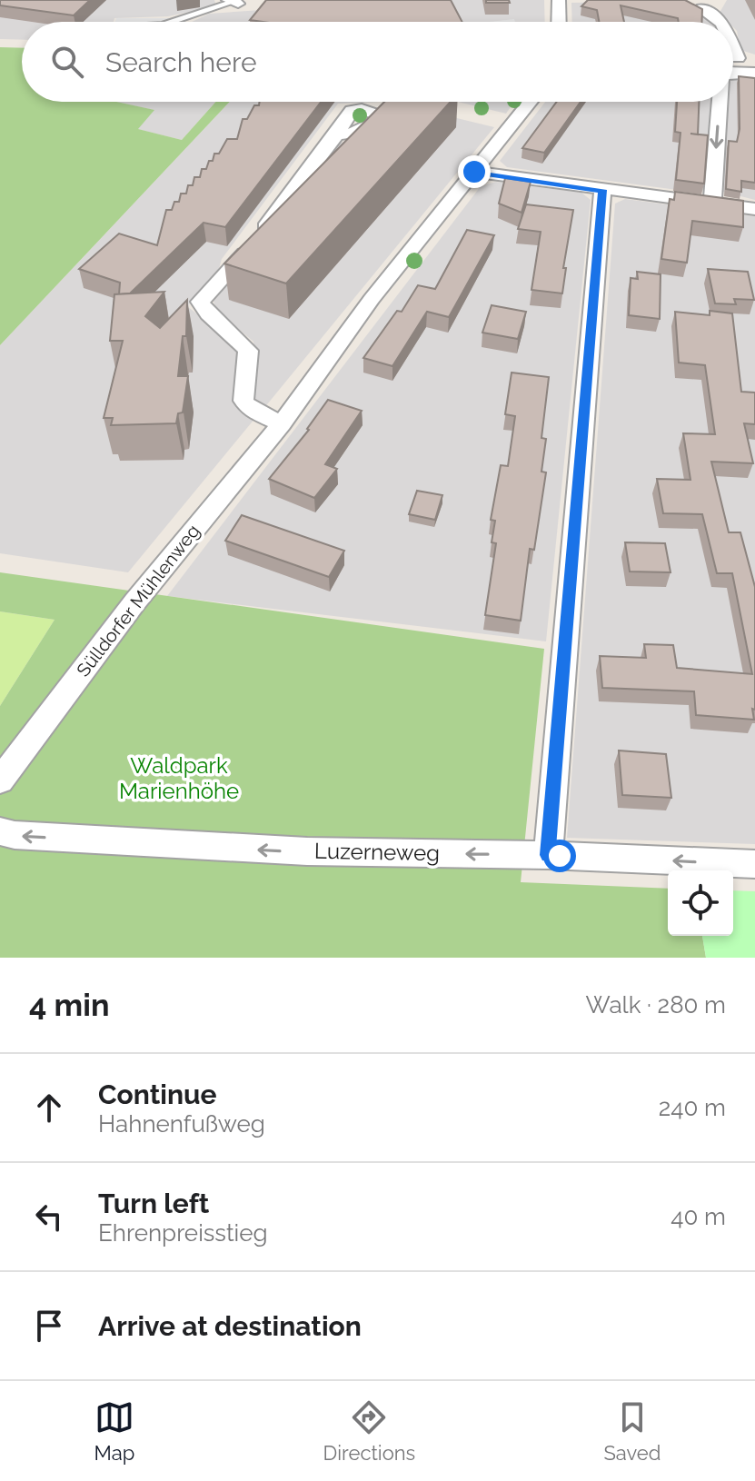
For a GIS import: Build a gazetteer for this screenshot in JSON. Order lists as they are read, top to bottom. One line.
{"streets":{"street":["Sülldorfer Mühlenweg","Luzerneweg"]},"one_way":["Luzerneweg"],"parks":["Waldpark Marienhöhe"],"page":{"search":"Search here","heading":["4 min","Walk · 280 m"],"list":[["Continue","Hahnenfußweg","240 m"],["Turn left","Ehrenpreisstieg","40 m"],"Arrive at destination"],"nav":["Map","Directions","Saved"]}}
